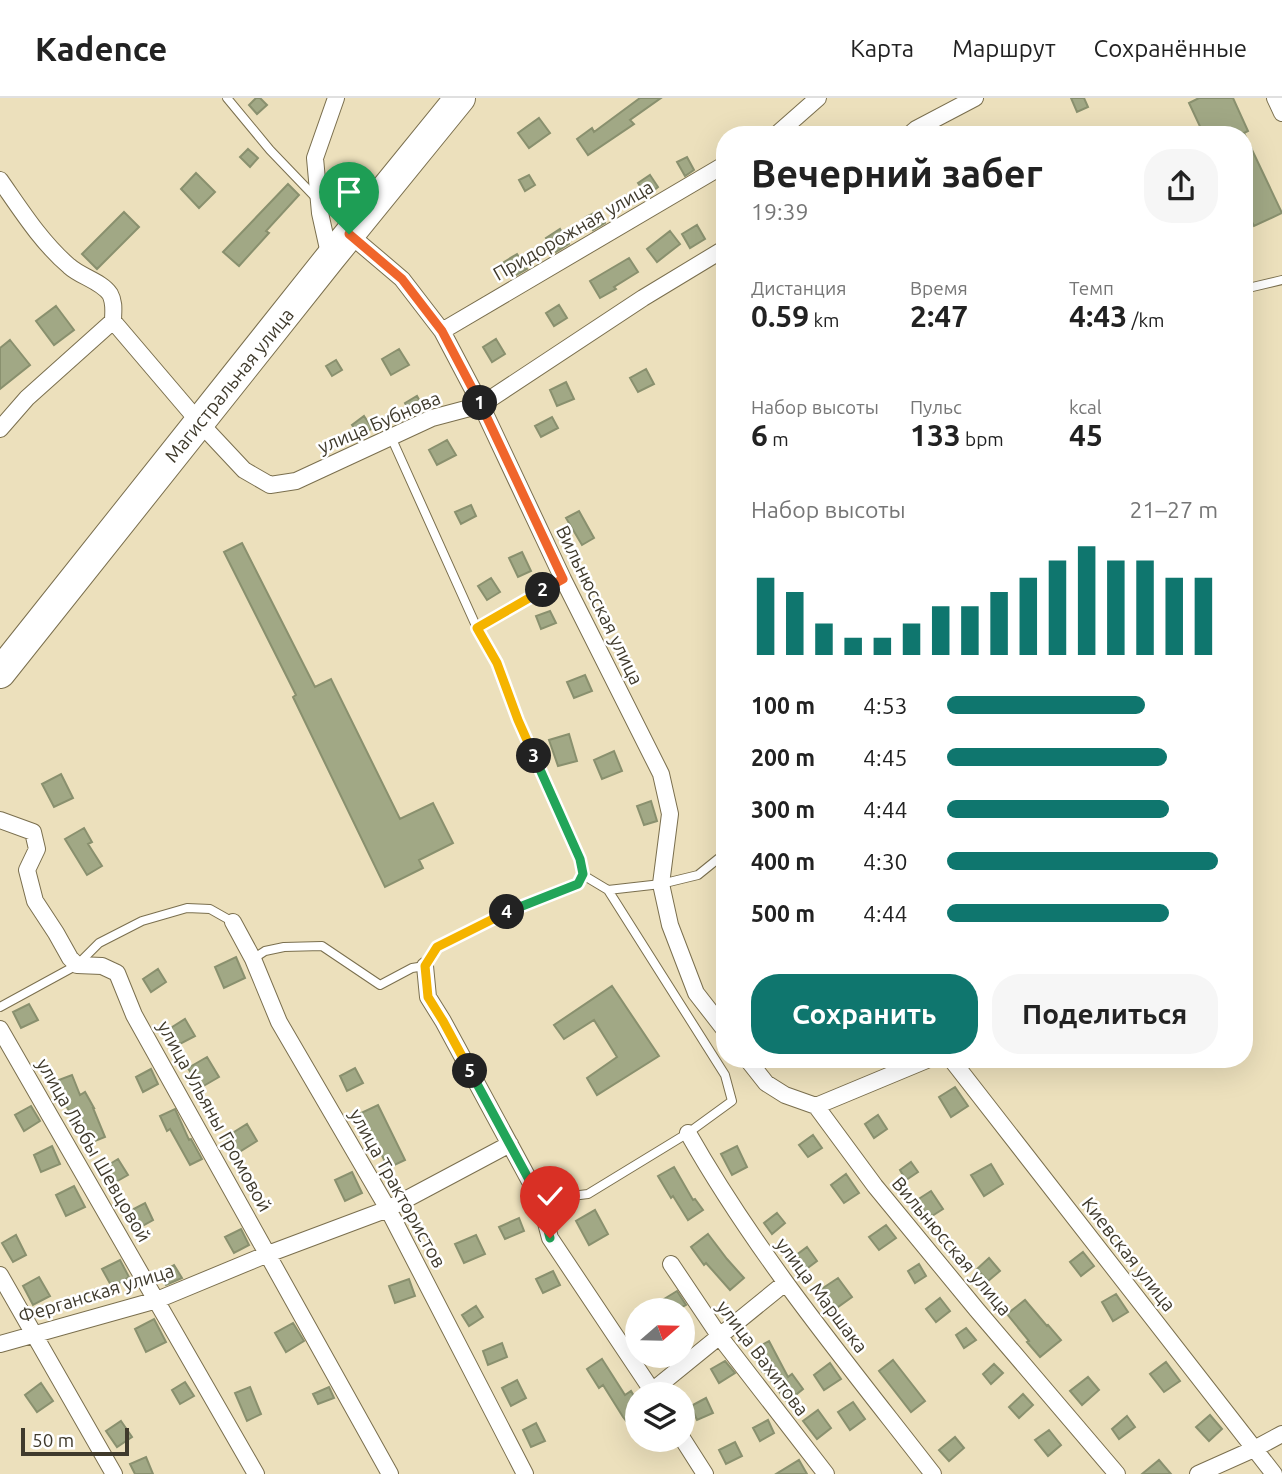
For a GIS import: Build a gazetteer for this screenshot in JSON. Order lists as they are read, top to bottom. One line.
{"streets":{"highway":["Магистральная улица"],"street":["Придорожная улица","улица Бубнова","Вильнюсская улица","улица Ульяны Громовой","улица Любы Шевцовой","улица Трактористов","Киевская улица","Ферганская улица","улица Маршака","улица Вахитова"]},"crossings":[["Придорожная улица","Вильнюсская улица"],["Магистральная улица","улица Бубнова"],["Магистральная улица","Вильнюсская улица"],["улица Бубнова","Вильнюсская улица"],["улица Ульяны Громовой","Ферганская улица"],["улица Любы Шевцовой","Ферганская улица"],["улица Трактористов","Ферганская улица"]],"scale_bar":"50 m","north":"right","page":{"header":"Kadence","nav":["Карта","Маршрут","Сохранённые"],"heading":["Вечерний забег","19:39"],"stats":[["Дистанция","0.59 km"],["Время","2:47"],["Темп","4:43 /km"],["Набор высоты","6 m"],["Пульс","133 bpm"],["kcal","45"]],"pins":["1","2","3","4","5"],"chart":["Набор высоты","21–27 m"],"list":[{"name":"100 m","note":"4:53"},{"name":"200 m","note":"4:45"},{"name":"300 m","note":"4:44"},{"name":"400 m","note":"4:30"},{"name":"500 m","note":"4:44"}],"buttons":["Сохранить","Поделиться"],"scale":"50 m"}}
